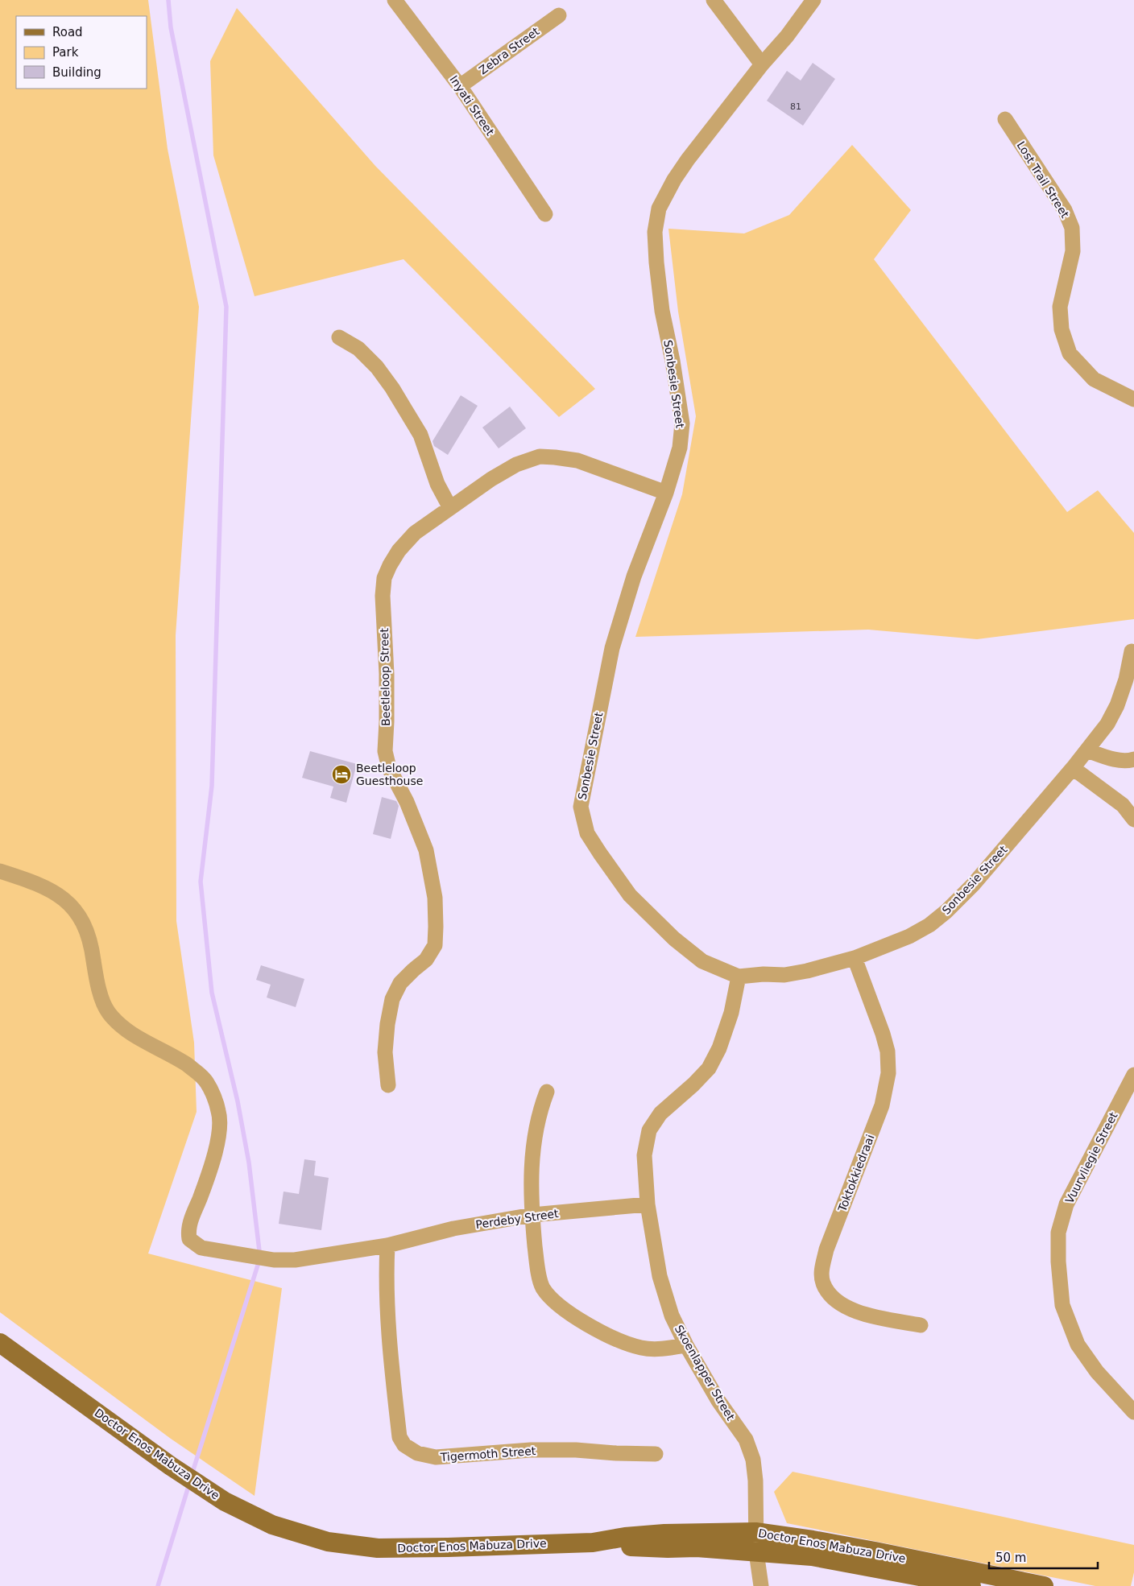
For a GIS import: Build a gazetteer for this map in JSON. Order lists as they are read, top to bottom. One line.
{"streets":{"main road":["Doctor Enos Mabuza Drive"],"street":["Zebra Street","Inyati Street","Lost Trail Street","Sonbesie Street","Beetleloop Street","Vuurvliegie Street","Toktokkiedraai","Perdeby Street","Skoenlapper Street","Tigermoth Street"]},"crossings":[["Zebra Street","Inyati Street"],["Sonbesie Street","Beetleloop Street"],["Sonbesie Street","Toktokkiedraai"],["Sonbesie Street","Skoenlapper Street"],["Perdeby Street","Skoenlapper Street"],["Perdeby Street","Tigermoth Street"],["Skoenlapper Street","Doctor Enos Mabuza Drive"]],"places":{"hotel":["Beetleloop Guesthouse"]},"house_numbers":["81"],"legend":["Road","Park","Building"],"scale_bar":"50 m"}
